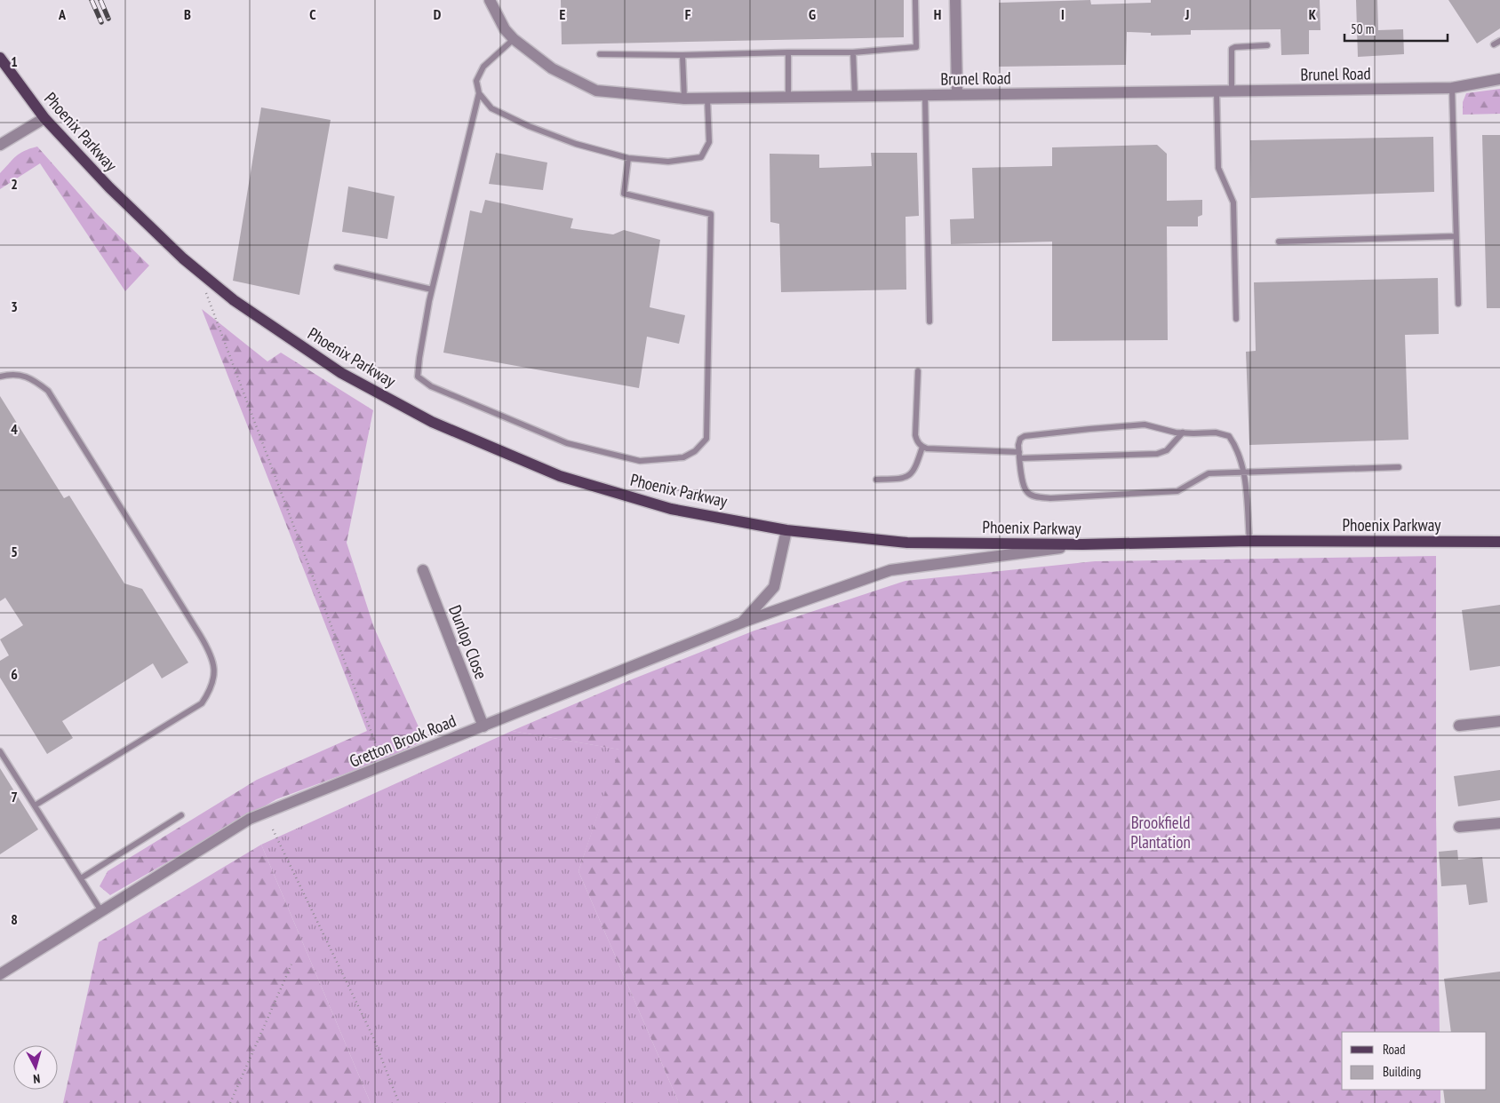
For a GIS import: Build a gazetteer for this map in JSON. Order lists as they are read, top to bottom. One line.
{"streets":{"main road":["Phoenix Parkway"],"street":["Brunel Road","Dunlop Close","Gretton Brook Road"]},"crossings":[["Phoenix Parkway","Gretton Brook Road"],["Dunlop Close","Gretton Brook Road"]],"parks":["Brookfield Plantation"],"legend":["Road","Building"],"scale_bar":"50 m","north":"bottom","grid":{"columns":["A","B","C","D","E","F","G","H","I","J","K"],"rows":["1","2","3","4","5","6","7","8"]}}
